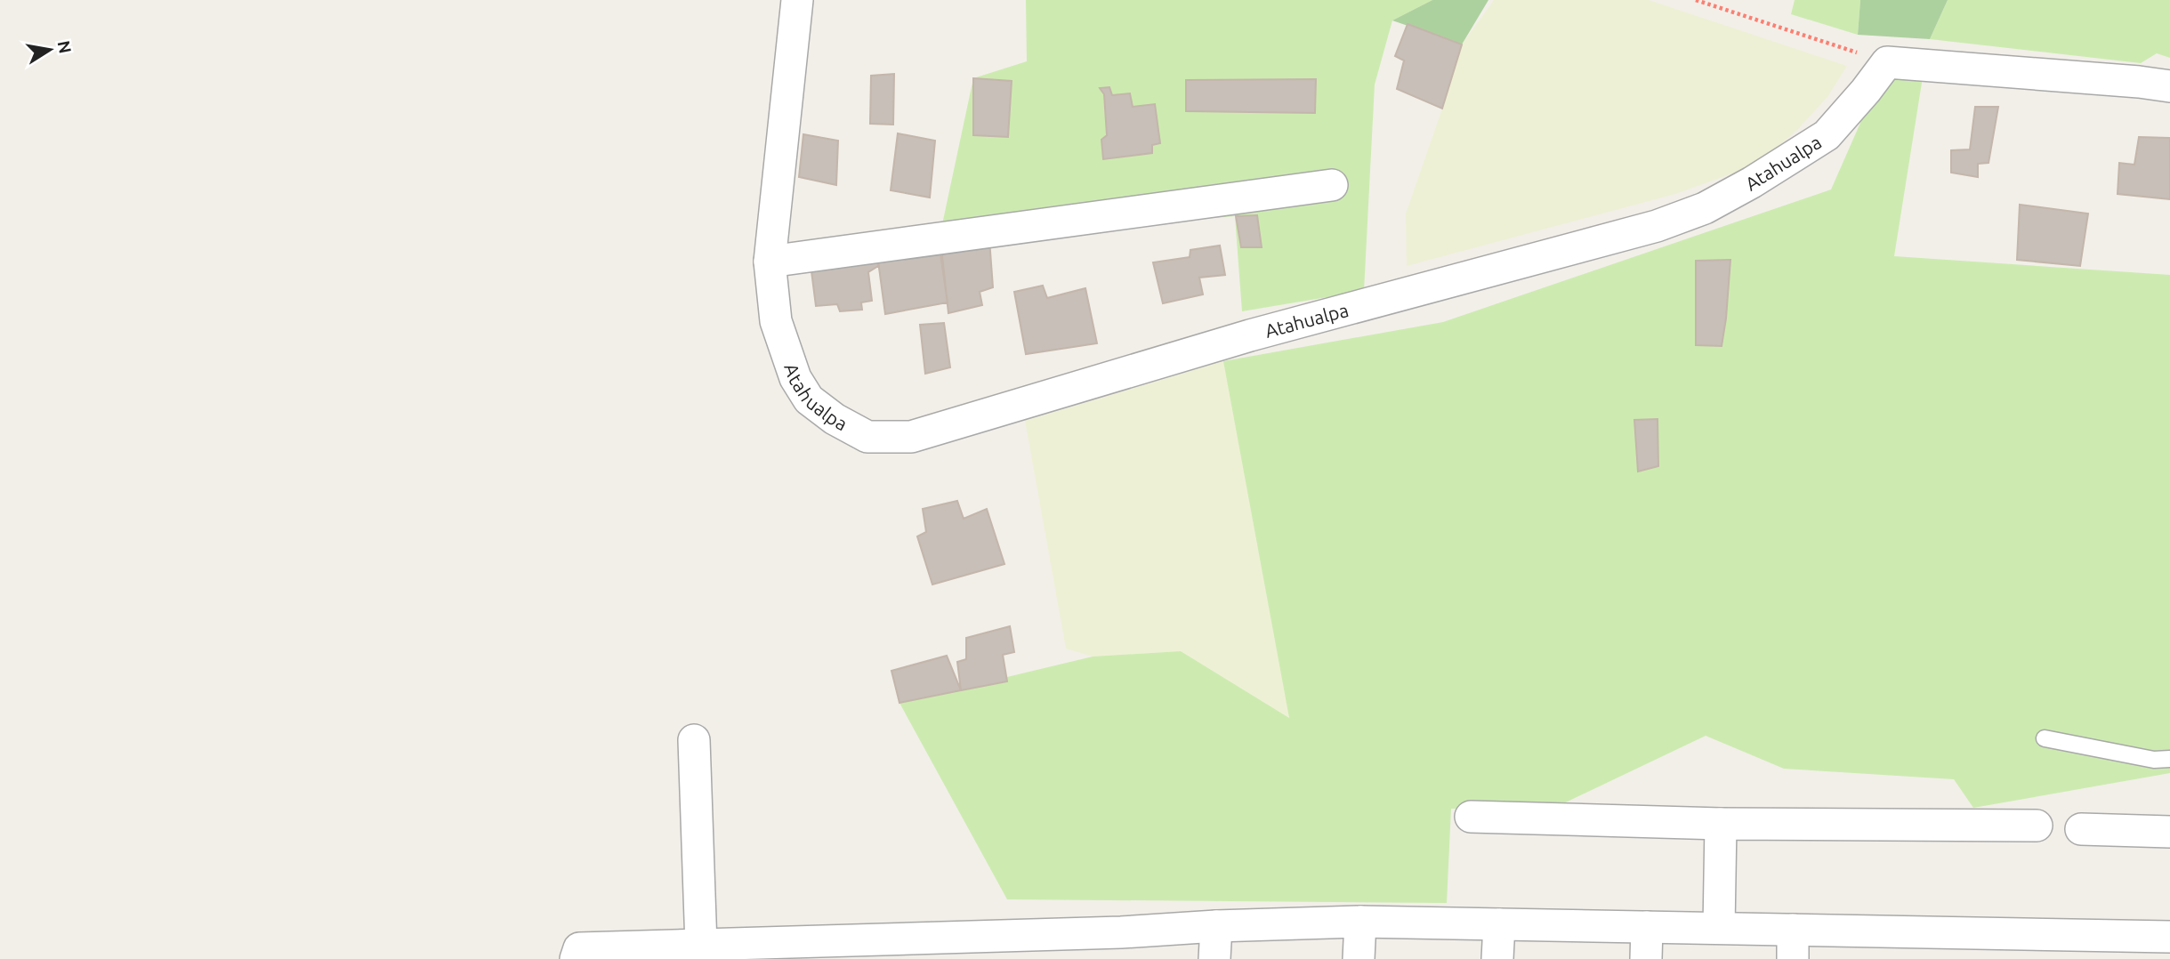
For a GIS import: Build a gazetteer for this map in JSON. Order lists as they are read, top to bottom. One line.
{"streets":{"street":["Atahualpa"]},"north":"right"}
